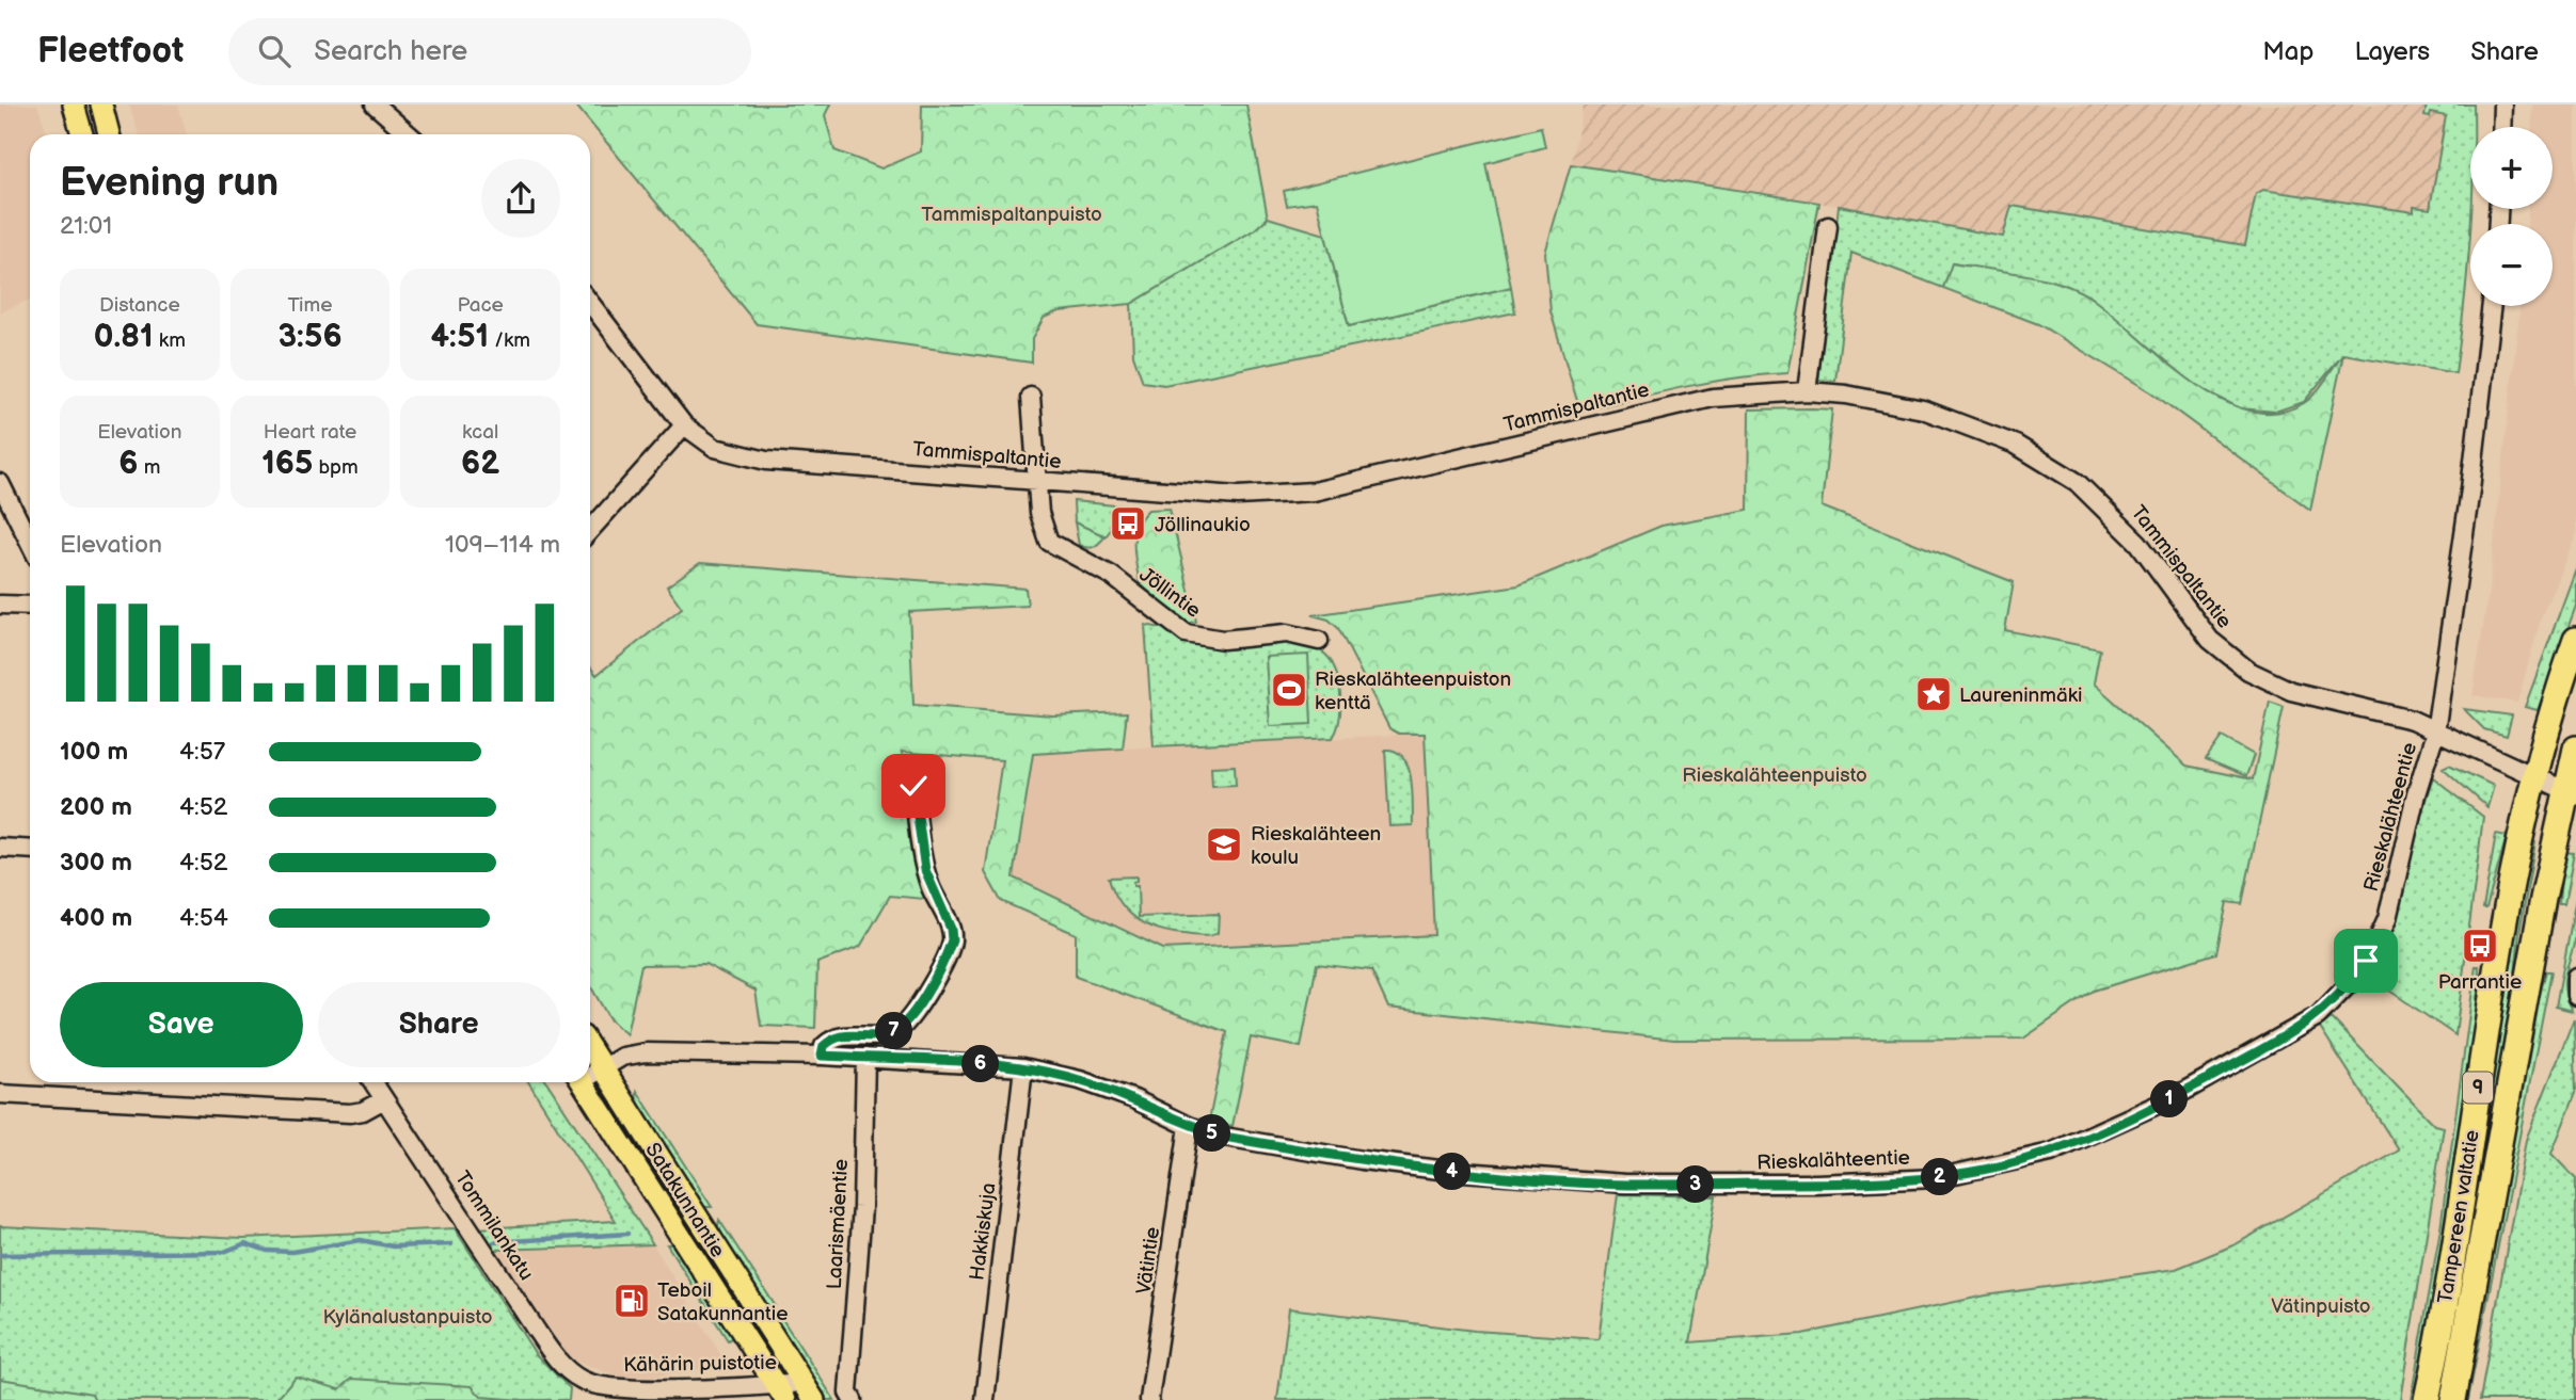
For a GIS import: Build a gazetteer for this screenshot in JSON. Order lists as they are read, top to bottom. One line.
{"streets":{"highway":["9","Tampereen valtatie"],"main road":["Satakunnantie"],"street":["Tammispaltantie","Jöllintie","Rieskalähteentie","Laarismäentie","Tommilankatu","Hakkiskuja","Vätintie","Kähärin puistotie"]},"crossings":[["Tammispaltantie","Jöllintie"],["Tammispaltantie","Rieskalähteentie"],["Tammispaltantie","Tampereen valtatie"],["Rieskalähteentie","Satakunnantie"],["Rieskalähteentie","Laarismäentie"],["Rieskalähteentie","Hakkiskuja"],["Rieskalähteentie","Vätintie"],["Satakunnantie","Kähärin puistotie"],["Tommilankatu","Kähärin puistotie"]],"parks":["Tammispaltanpuisto","Rieskalähteenpuisto","Vätinpuisto","Kylänalustanpuisto"],"places":{"bus stop":["Jöllinaukio","Parrantie"],"sports":["Rieskalähteenpuiston kenttä"],"place":["Laureninmäki"],"school or university":["Rieskalähteen koulu"],"fuel station":["Teboil Satakunnantie"]},"page":{"header":"Fleetfoot","search":"Search here","nav":["Map","Layers","Share"],"map_buttons":["+","−"],"heading":["Evening run","21:01"],"stats":[["Distance","0.81 km"],["Time","3:56"],["Pace","4:51 /km"],["Elevation","6 m"],["Heart rate","165 bpm"],["kcal","62"]],"chart":["Elevation","109–114 m"],"list":[{"name":"100 m","note":"4:57"},{"name":"200 m","note":"4:52"},{"name":"300 m","note":"4:52"},{"name":"400 m","note":"4:54"}],"buttons":["Save","Share"],"pins":["7","6","1","5","4","2","3"]}}
